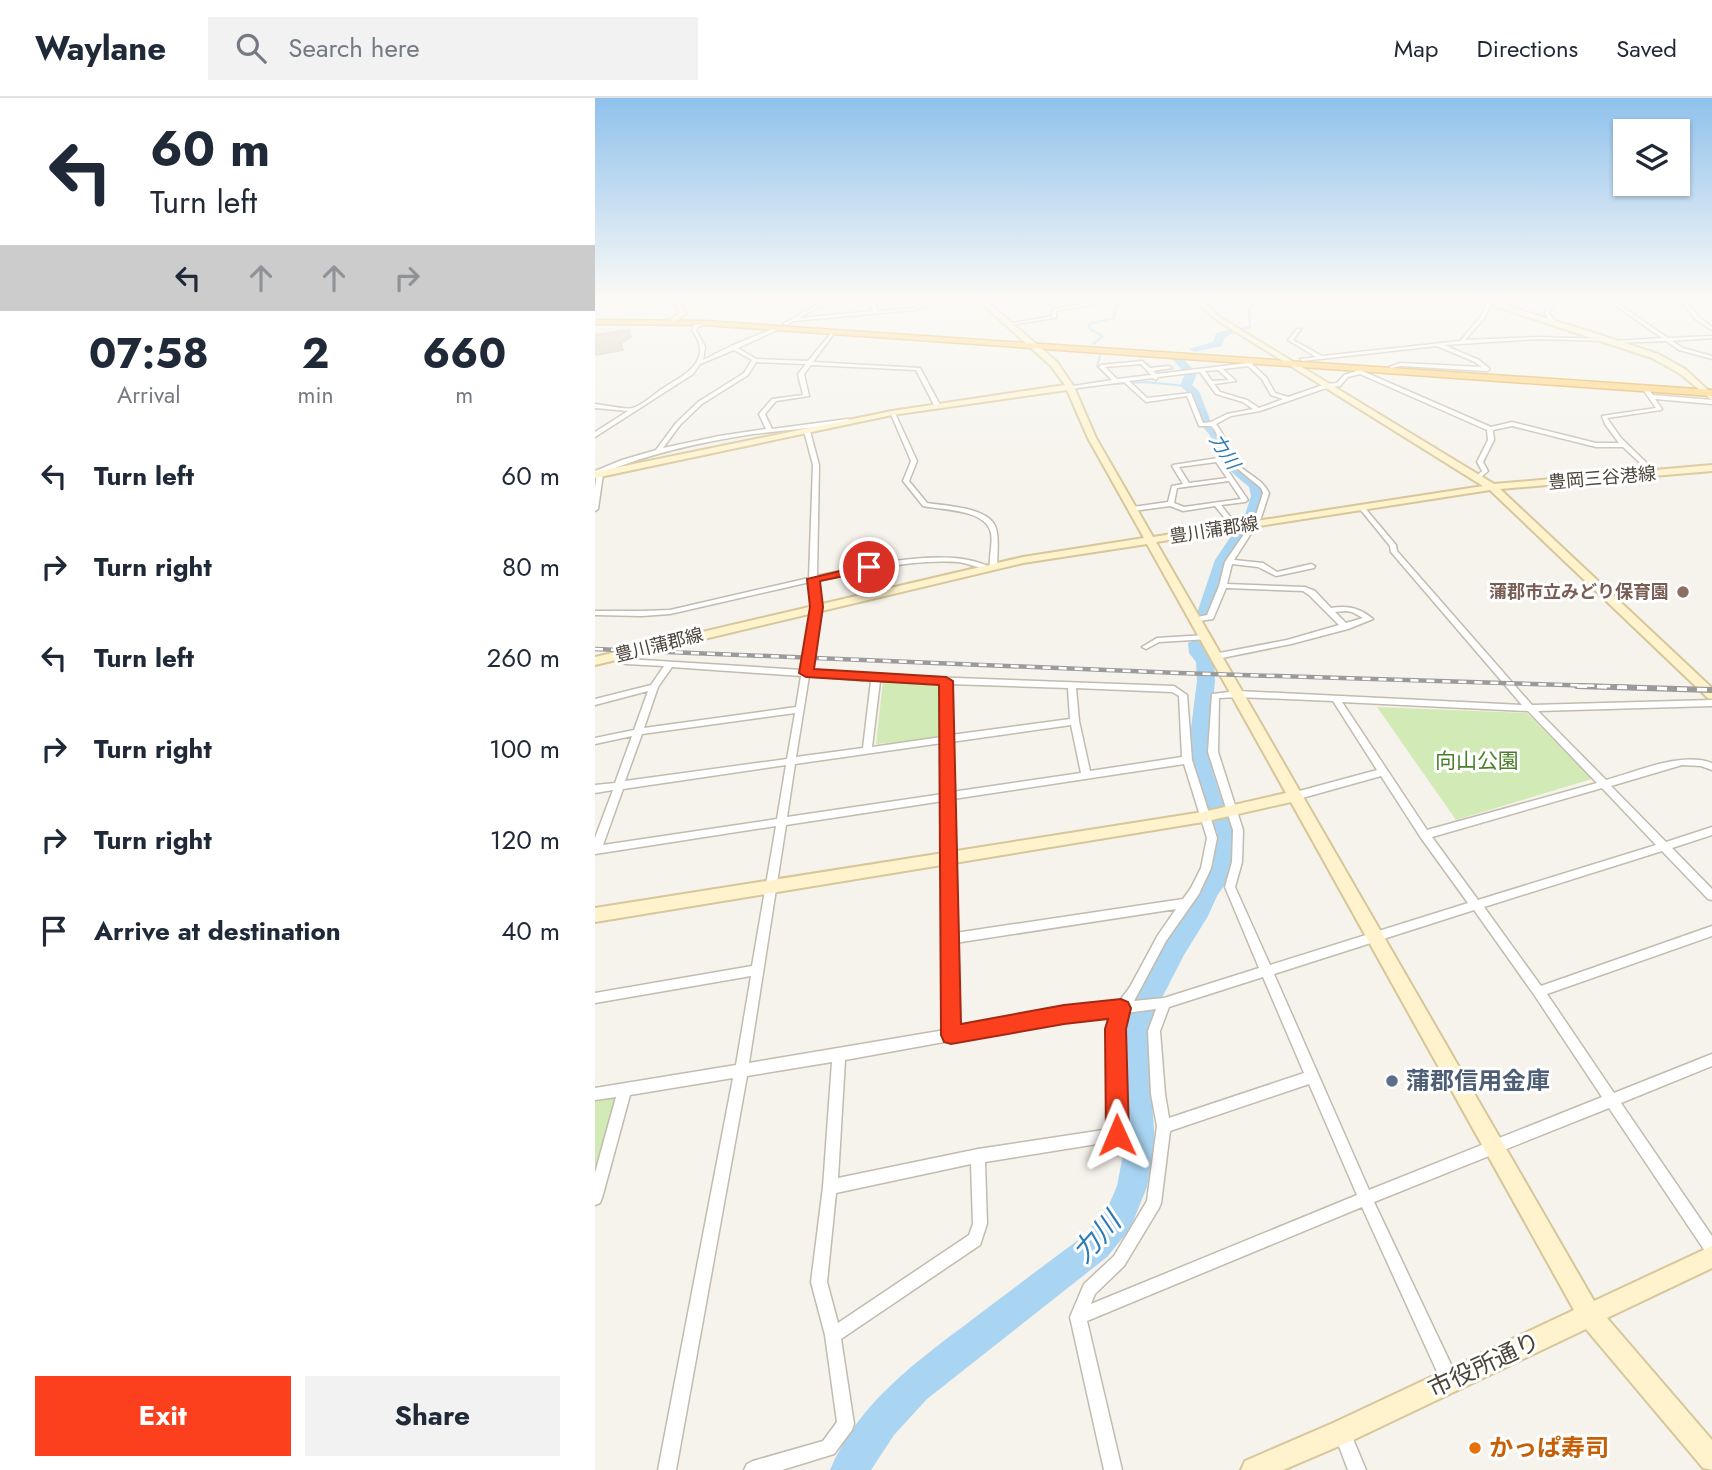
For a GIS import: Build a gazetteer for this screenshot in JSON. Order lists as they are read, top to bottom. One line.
{"streets":{"street":["豊岡三谷港線","豊川蒲郡線","市役所通り"]},"crossings":[["豊岡三谷港線","豊川蒲郡線"]],"water":["力川"],"parks":["向山公園"],"places":["蒲郡市立みどり保育園","蒲郡信用金庫","かっぱ寿司"],"page":{"header":"Waylane","search":"Search here","nav":["Map","Directions","Saved"],"turn":["60 m","Turn left"],"eta":["07:58","Arrival","2","min","660","m"],"list":[{"name":"Turn left","value":"60 m"},{"name":"Turn right","value":"80 m"},{"name":"Turn left","value":"260 m"},{"name":"Turn right","value":"100 m"},{"name":"Turn right","value":"120 m"},{"name":"Arrive at destination","value":"40 m"}],"buttons":["Exit","Share"]}}
